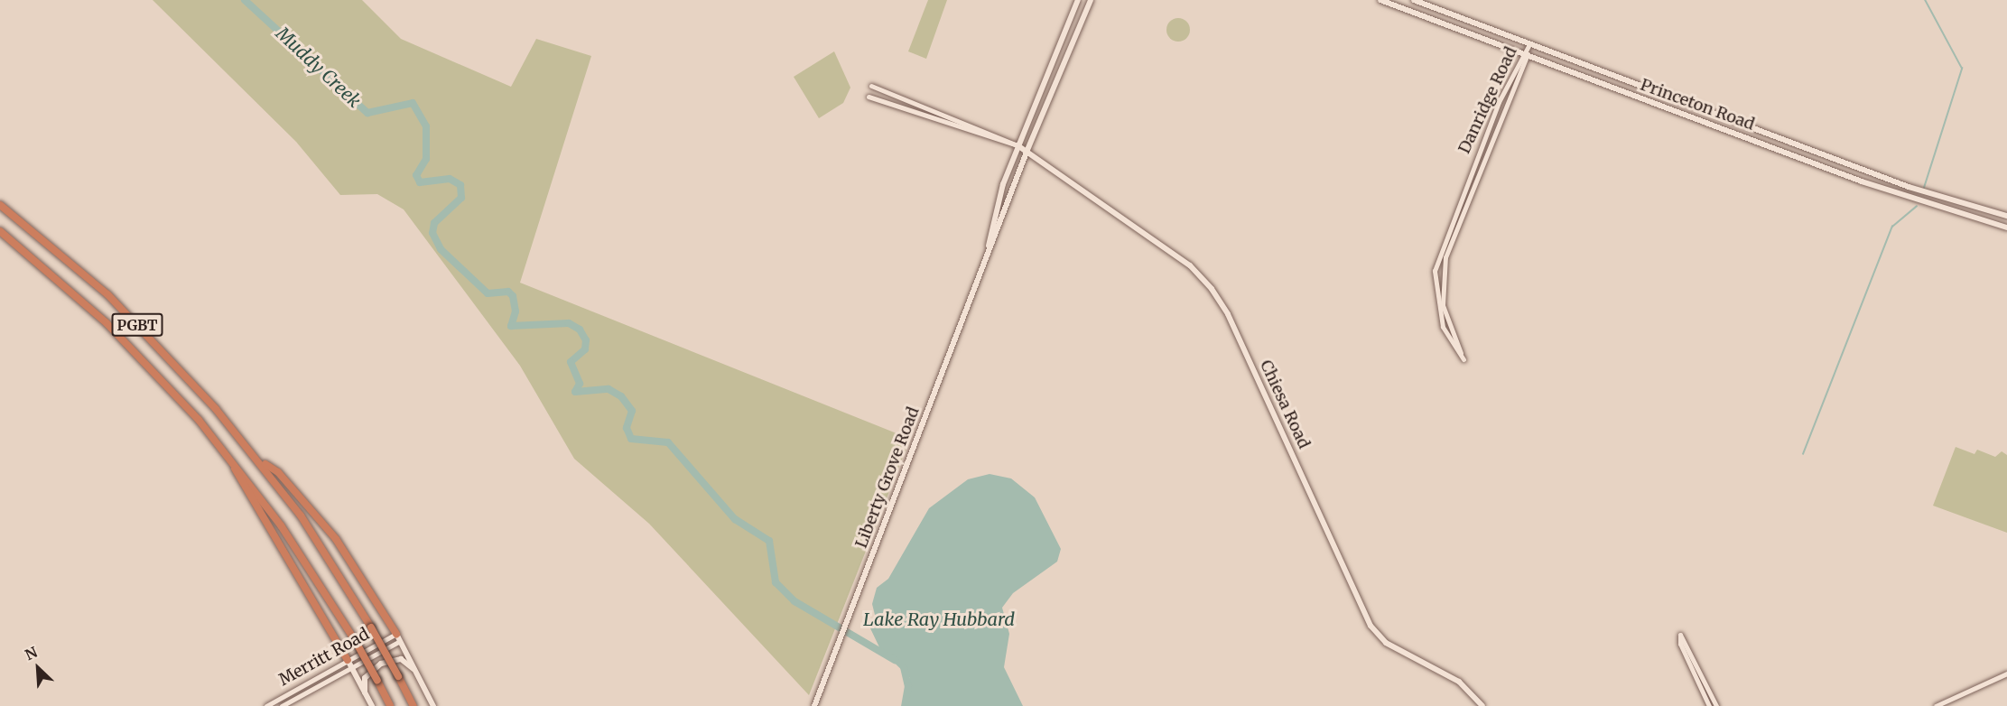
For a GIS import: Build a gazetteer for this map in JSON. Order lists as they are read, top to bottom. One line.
{"streets":{"highway":["PGBT"],"main road":["Princeton Road","Chiesa Road","Liberty Grove Road"],"street":["Danridge Road","Merritt Road"]},"crossings":[["Danridge Road","Princeton Road"],["Chiesa Road","Liberty Grove Road"]],"water":["Muddy Creek","Lake Ray Hubbard"],"north":"top left"}
